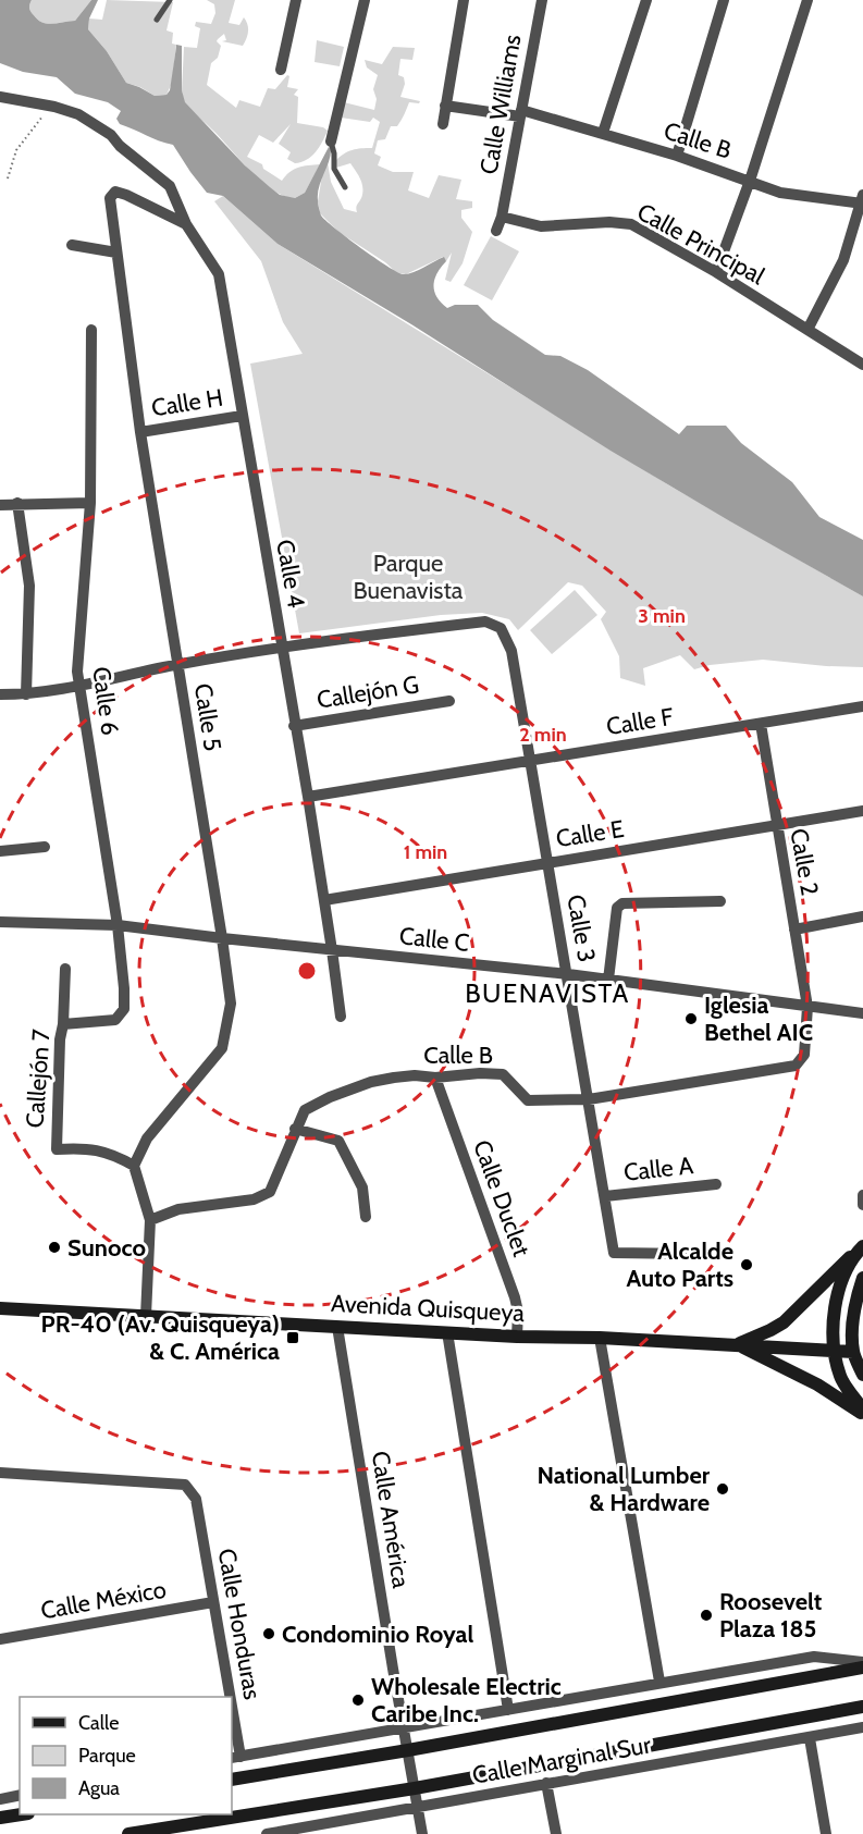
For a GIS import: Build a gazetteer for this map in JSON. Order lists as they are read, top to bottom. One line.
{"streets":{"street":["Calle Williams","Calle B","Calle Principal","Calle H","Calle 4","Callejón G","Calle 6","Calle 5","Calle F","Calle E","Calle 2","Calle 3","Calle C","Callejón 7","Calle A","Calle Duclet","Avenida Quisqueya","Calle América","Calle México","Calle Honduras","Calle Marginal Sur"]},"crossings":[["Calle Williams","Calle B"],["Calle Williams","Calle Principal"],["Calle B","Calle 2"],["Calle B","Calle 3"],["Calle B","Calle C"],["Calle B","Calle Duclet"],["Calle H","Calle 4"],["Calle H","Calle 5"],["Calle 4","Callejón G"],["Calle 4","Calle 5"],["Calle 4","Calle F"],["Calle 4","Calle E"],["Calle 4","Calle 3"],["Calle 4","Calle C"],["Calle 6","Calle C"],["Calle 6","Callejón 7"],["Calle 5","Calle C"],["Calle 5","Callejón 7"],["Calle F","Calle 2"],["Calle F","Calle 3"],["Calle E","Calle 2"],["Calle E","Calle 3"],["Calle 2","Calle C"],["Calle 3","Calle C"],["Calle 3","Calle A"],["Calle Duclet","Avenida Quisqueya"],["Avenida Quisqueya","Calle América"],["Calle América","Calle Marginal Sur"],["Calle México","Calle Honduras"]],"districts":["BUENAVISTA"],"parks":["Parque Buenavista"],"places":{"other":["Iglesia Bethel AIC","Sunoco","Alcalde Auto Parts","National Lumber & Hardware","Roosevelt Plaza 185","Condominio Royal","Wholesale Electric Caribe Inc."],"transit":["PR-40 (Av. Quisqueya) & C. América"]},"legend":["Calle","Parque","Agua"],"rings":["3 min","2 min","1 min"]}
